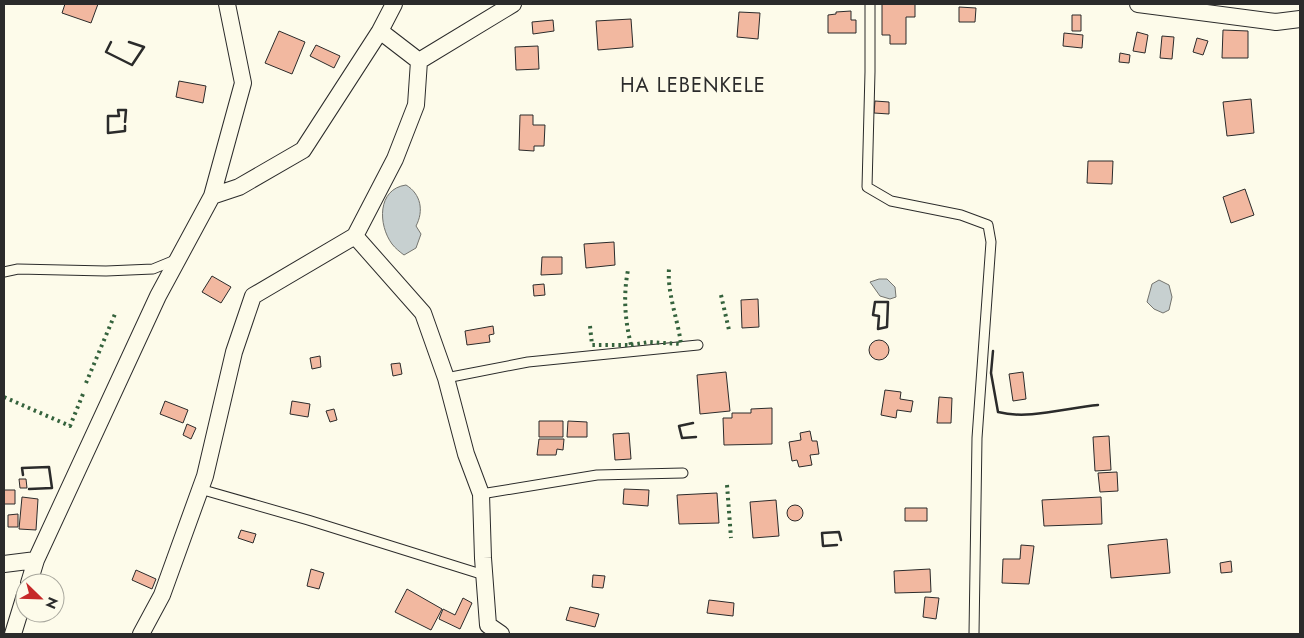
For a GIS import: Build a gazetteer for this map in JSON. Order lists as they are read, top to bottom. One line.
{"districts":["HA LEBENKELE"],"north":"bottom right"}
